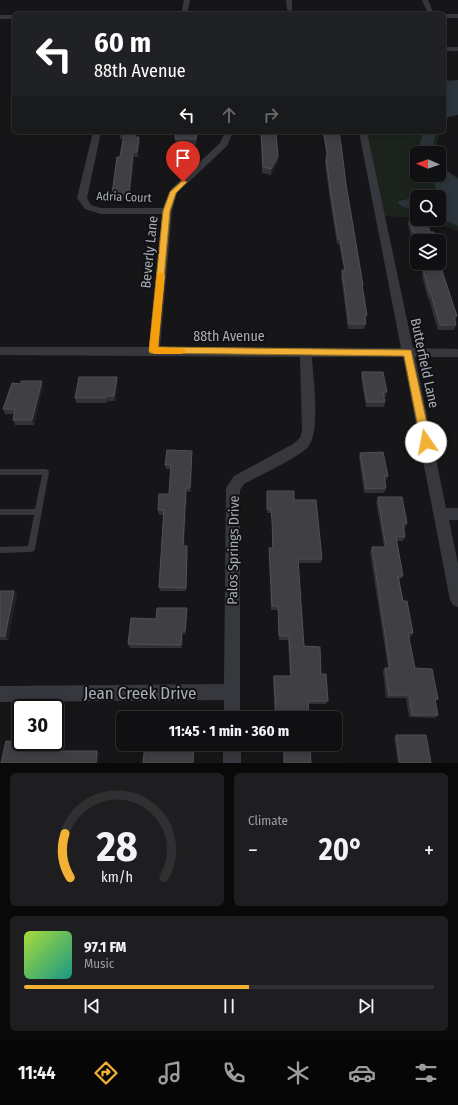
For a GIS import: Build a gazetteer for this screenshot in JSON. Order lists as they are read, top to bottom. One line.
{"streets":{"street":["Adria Court","Beverly Lane","88th Avenue","Butterfield Lane","Palos Springs Drive","Jean Creek Drive"]},"crossings":[["Adria Court","Beverly Lane"],["Beverly Lane","88th Avenue"],["88th Avenue","Butterfield Lane"],["88th Avenue","Palos Springs Drive"],["Palos Springs Drive","Jean Creek Drive"]],"north":"left","page":{"turn":["60 m","88th Avenue"],"limit":"30","trip":"11:45 · 1 min · 360 m","tile":"Climate","heat":["−","20°","+"],"song":["97.1 FM","Music"],"tabs":"11:44","gauge":["28","km/h"]}}
